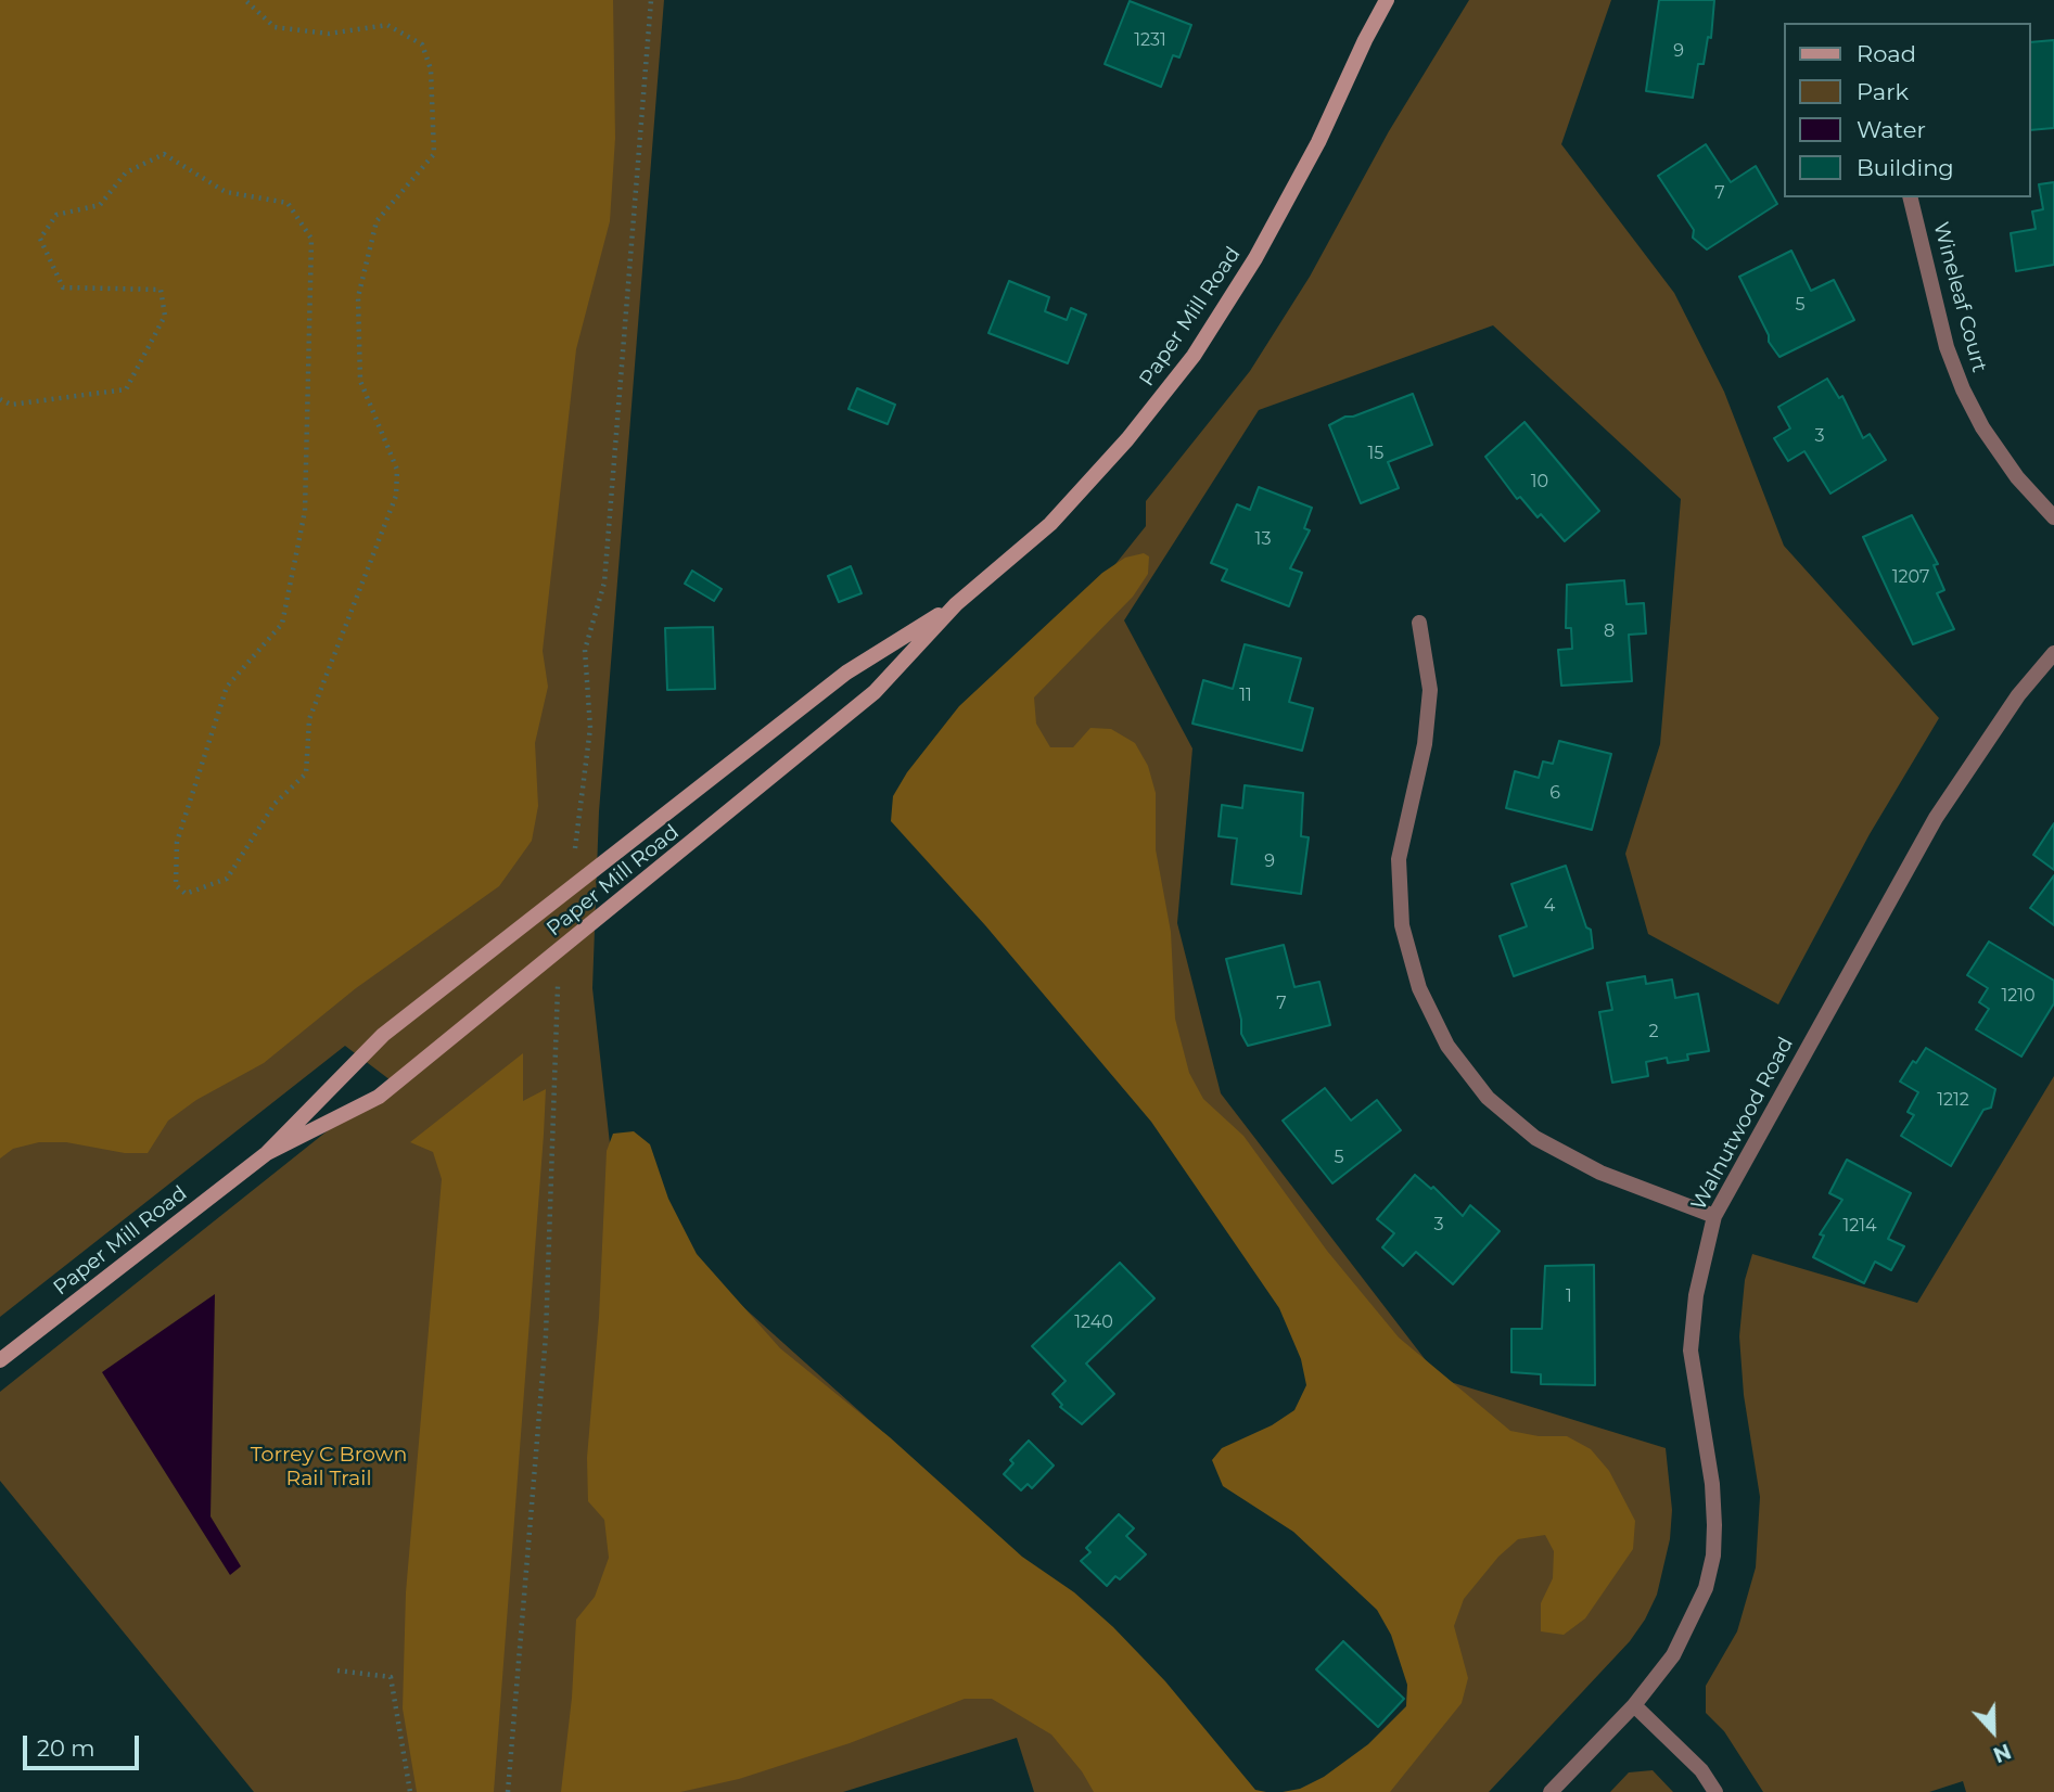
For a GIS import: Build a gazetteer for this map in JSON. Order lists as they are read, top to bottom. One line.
{"streets":{"main road":["Paper Mill Road"],"street":["Wineleaf Court","Walnutwood Road"]},"parks":["Torrey C Brown Rail Trail"],"house_numbers":["1231","9","7","5","3","15","10","13","1207","8","11","6","9","4","1210","7","2","1212","5","3","1214","1","1240"],"legend":["Road","Park","Water","Building"],"scale_bar":"20 m","north":"bottom"}
